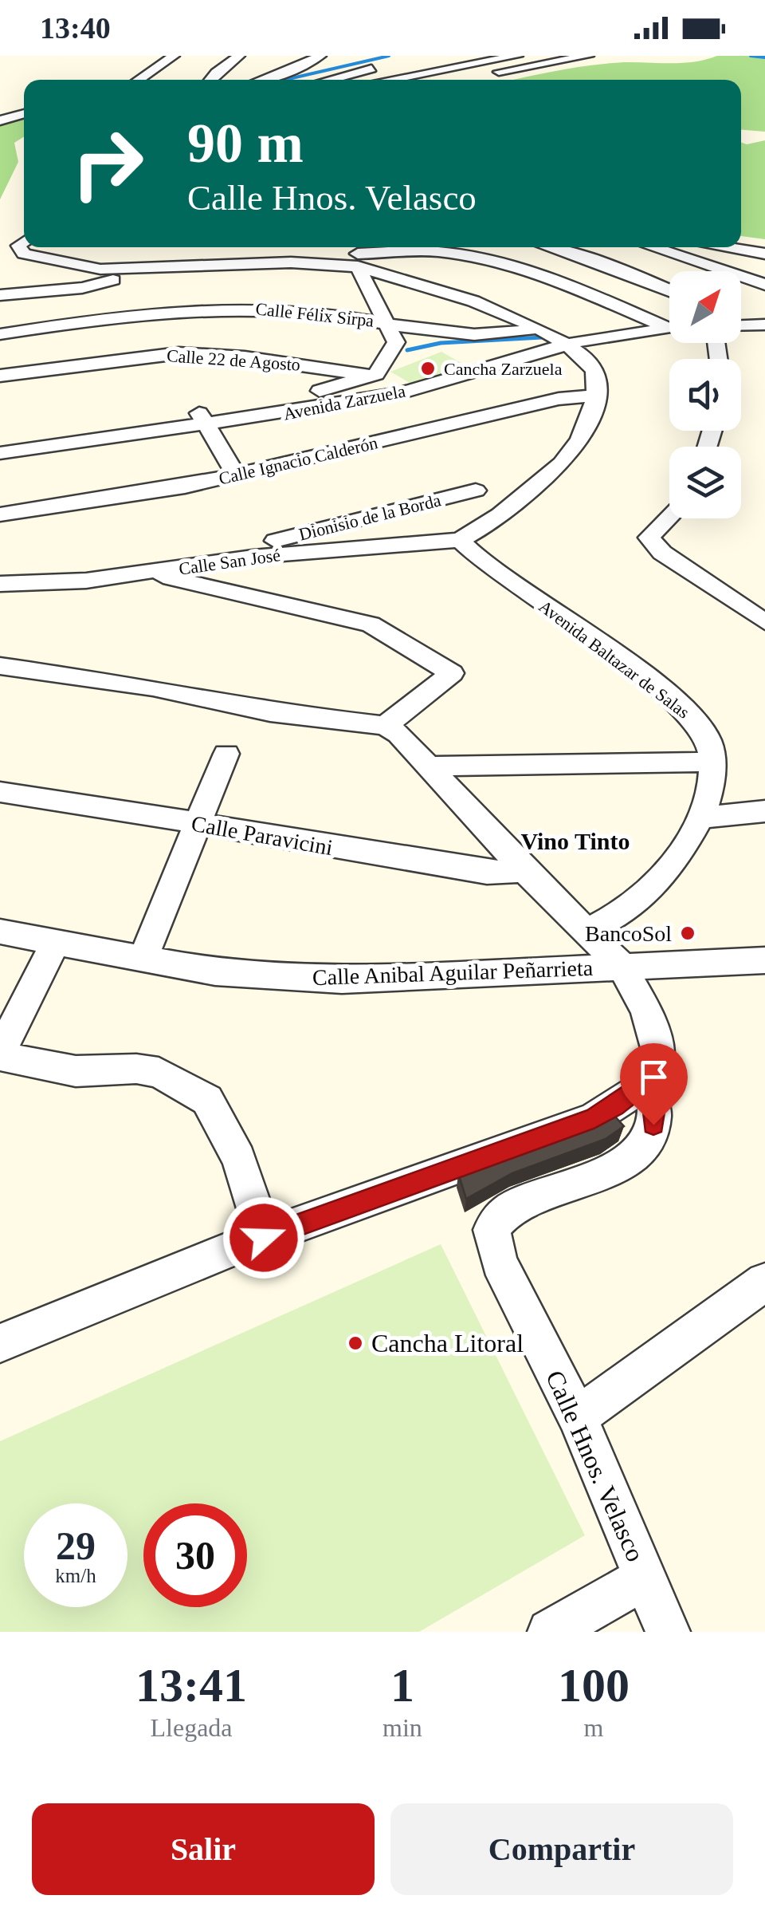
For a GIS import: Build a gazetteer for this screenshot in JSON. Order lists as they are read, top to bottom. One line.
{"streets":{"street":["Calle Félix Sirpa","Calle 22 de Agosto","Avenida Zarzuela","Calle Ignacio Calderón","Dionisio de la Borda","Calle San José","Avenida Baltazar de Salas","Calle Paravicini","Calle Anibal Aguilar Peñarrieta","Calle Hnos. Velasco"]},"crossings":[["Calle Félix Sirpa","Avenida Zarzuela"],["Calle 22 de Agosto","Avenida Zarzuela"],["Dionisio de la Borda","Calle San José"],["Calle San José","Avenida Baltazar de Salas"]],"districts":["Vino Tinto"],"places":["Cancha Zarzuela","BancoSol","Cancha Litoral"],"north":"top right","page":{"status":"13:40","turn":["90 m","Calle Hnos. Velasco"],"speed":"29 km/h","limit":"30","eta":["13:41","Llegada","1","min","100","m"],"buttons":["Salir","Compartir"]}}
